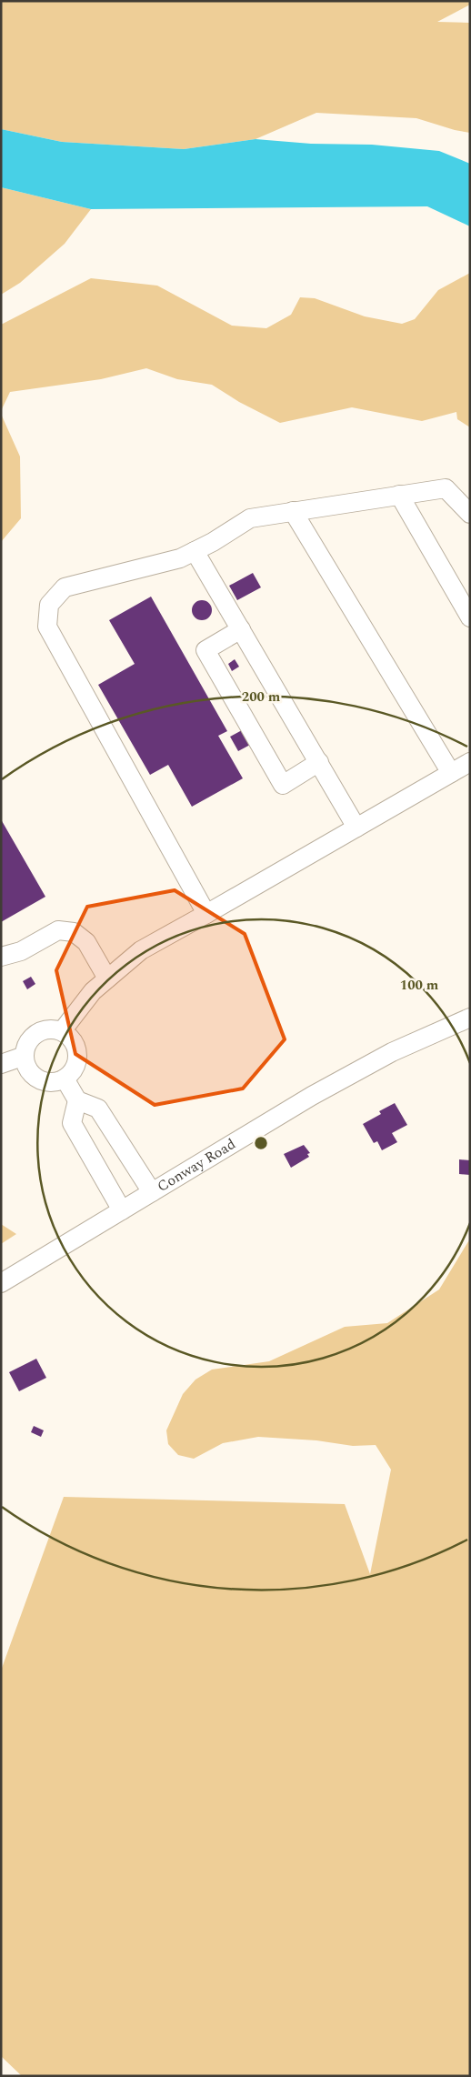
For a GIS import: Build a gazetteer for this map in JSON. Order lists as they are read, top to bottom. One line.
{"streets":{"street":["Conway Road"]},"rings":["200 m","100 m"]}
